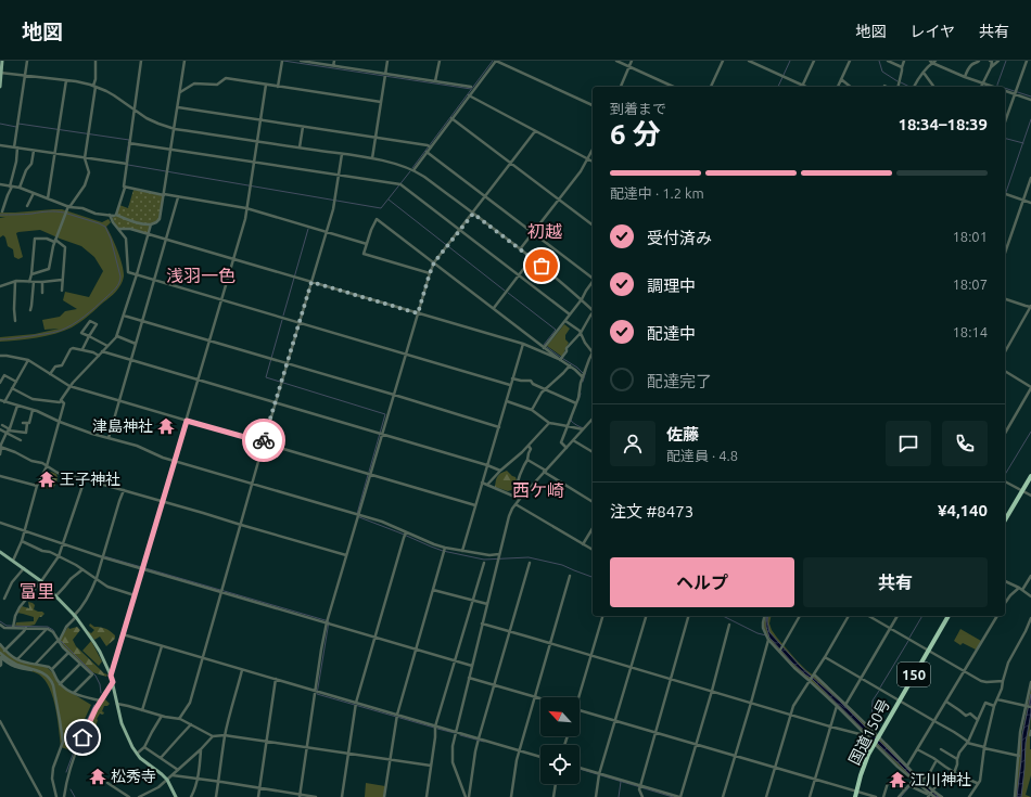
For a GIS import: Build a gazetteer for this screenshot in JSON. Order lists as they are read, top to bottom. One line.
{"streets":{"highway":["150","国道150号"]},"districts":["初越","浅羽一色","西ケ崎","富里"],"places":{"temple":["津島神社","王子神社","松秀寺","江川神社"]},"north":"top left","page":{"header":"地図","nav":["地図","レイヤ","共有"],"heading":["6 分","到着まで","18:34–18:39"],"panel":["佐藤","配達員 · 4.8","注文 #8473","¥4,140"],"bar":"配達中 · 1.2 km","list":[["受付済み","18:01"],["調理中","18:07"],["配達中","18:14"],"配達完了"],"buttons":["ヘルプ","共有"]}}
